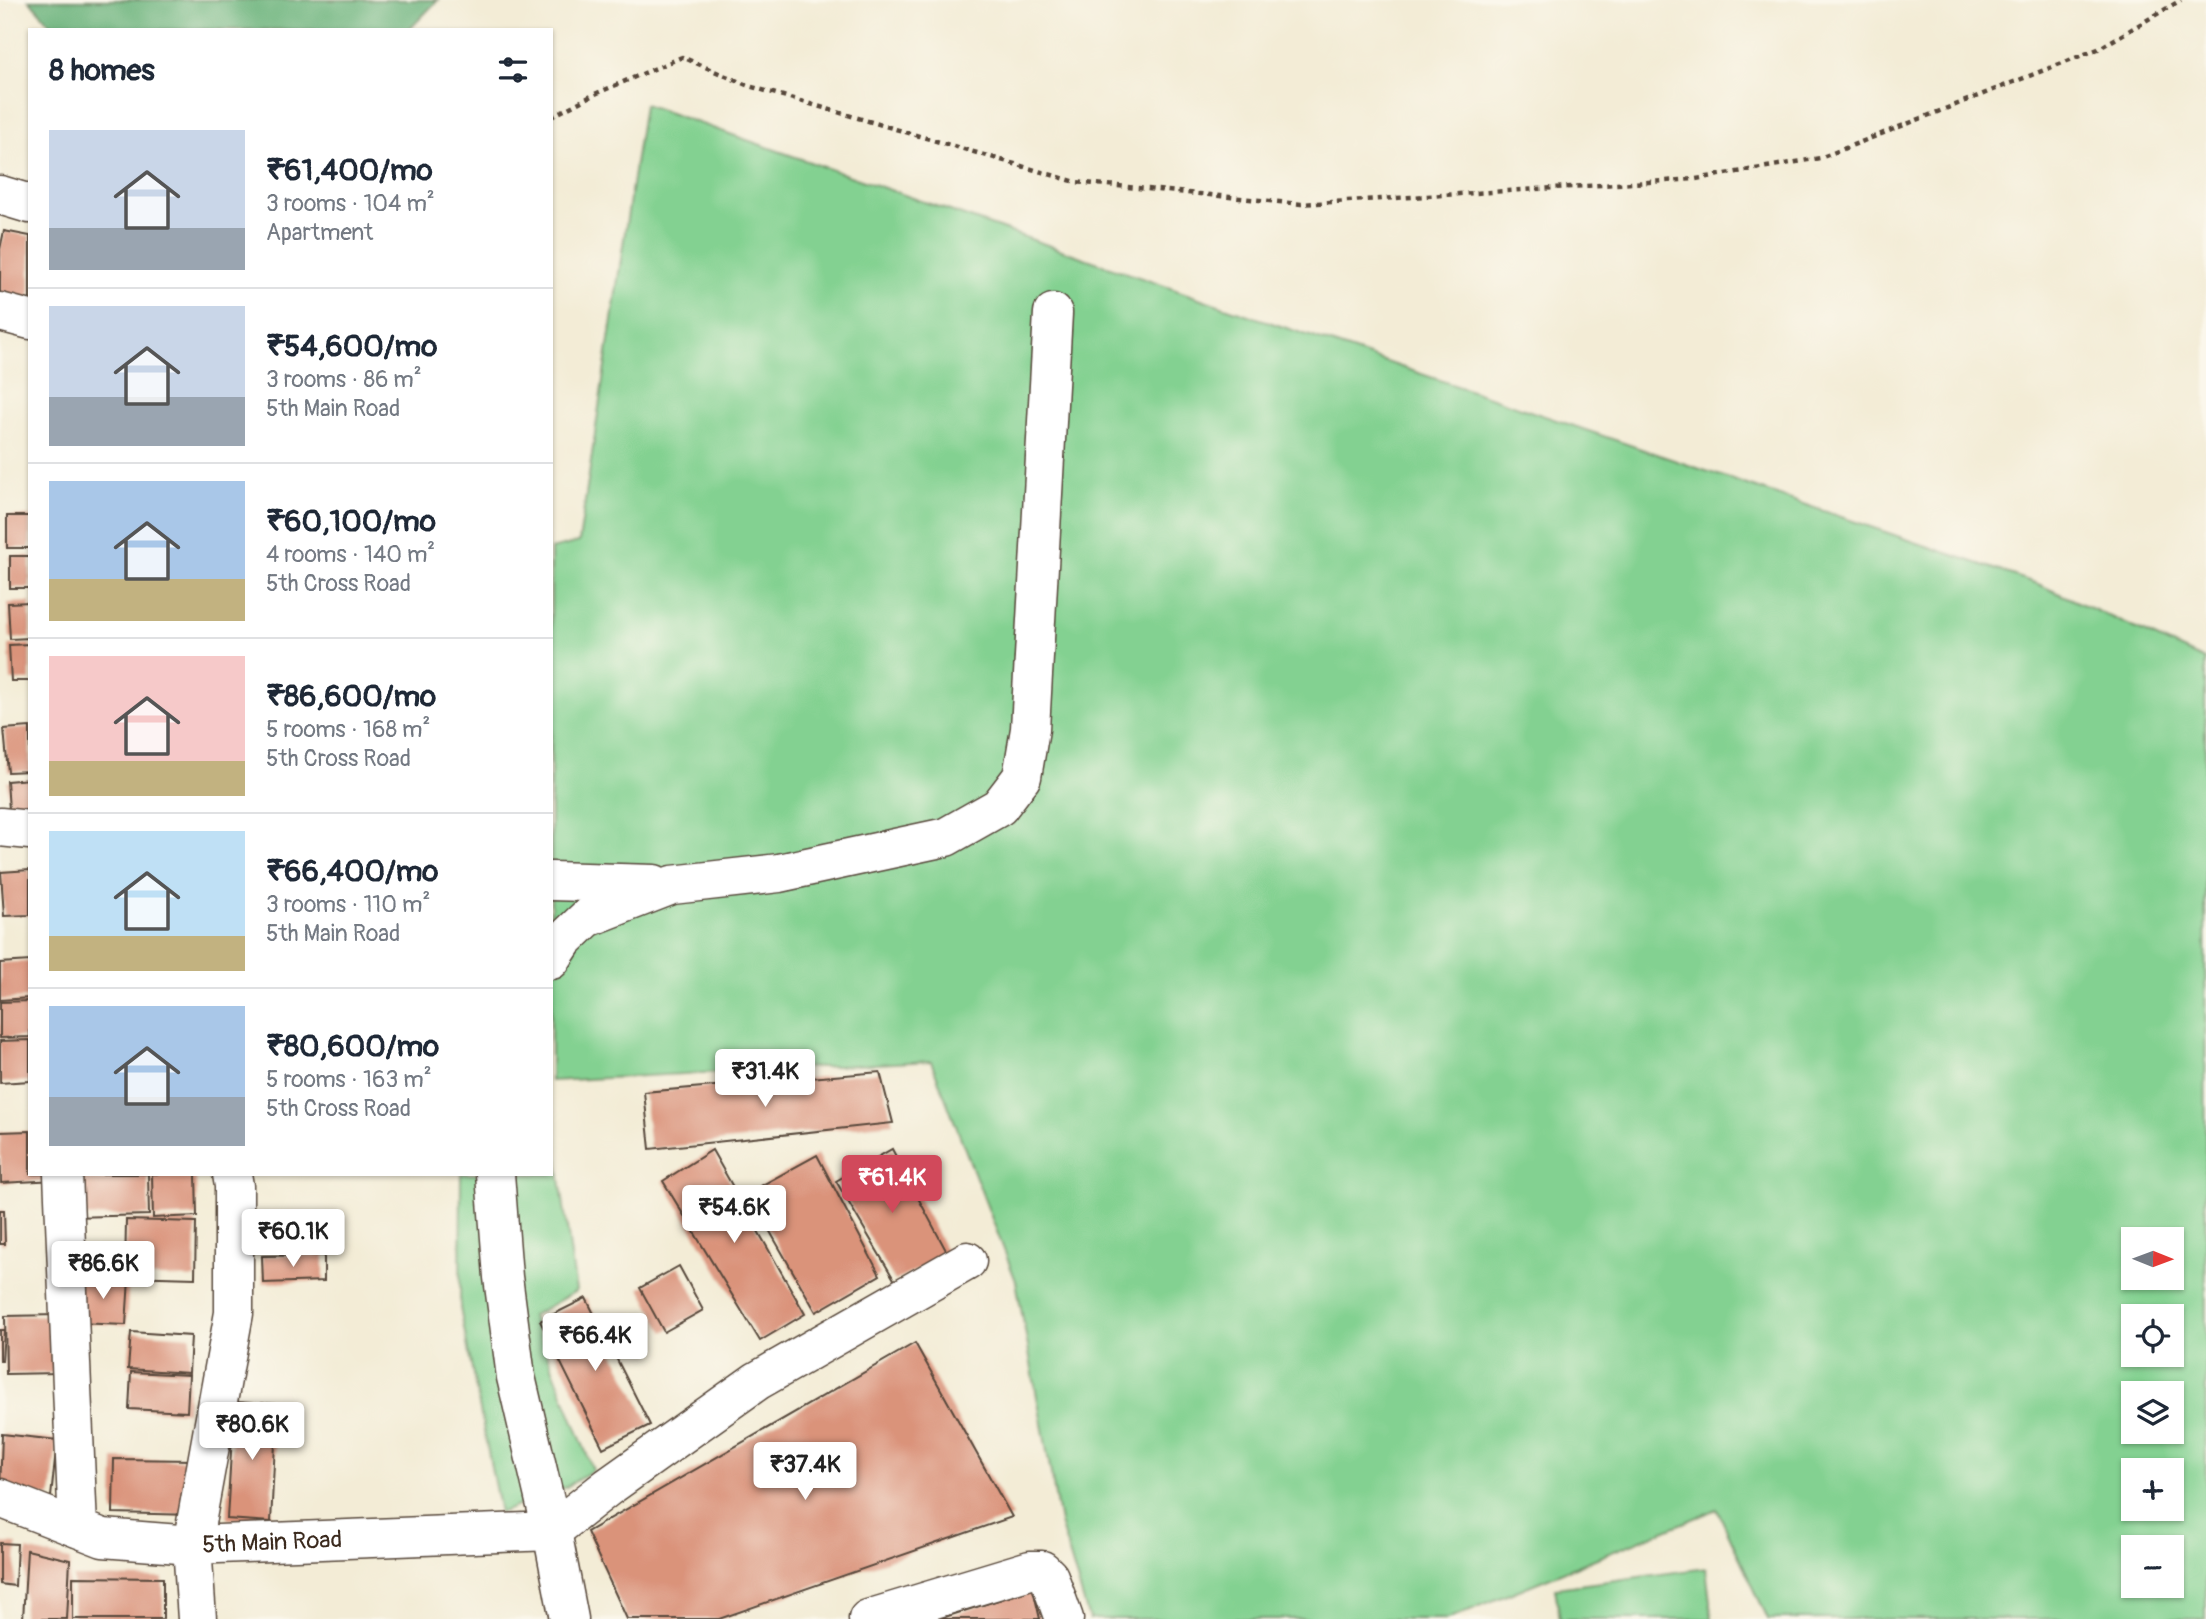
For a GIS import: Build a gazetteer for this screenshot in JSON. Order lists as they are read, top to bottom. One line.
{"streets":{"street":["5th Main Road"]},"north":"right","page":{"heading":"8 homes","list":[{"name":"₹61,400/mo","note":"3 rooms · 104 m² · Apartment"},{"name":"₹54,600/mo","note":"3 rooms · 86 m² · 5th Main Road"},{"name":"₹60,100/mo","note":"4 rooms · 140 m² · 5th Cross Road"},{"name":"₹86,600/mo","note":"5 rooms · 168 m² · 5th Cross Road"},{"name":"₹66,400/mo","note":"3 rooms · 110 m² · 5th Main Road"},{"name":"₹80,600/mo","note":"5 rooms · 163 m² · 5th Cross Road"}],"price":["₹31.4K","₹61.4K","₹54.6K","₹60.1K","₹86.6K","₹66.4K","₹80.6K","₹37.4K"],"map_buttons":["+","−"]}}
